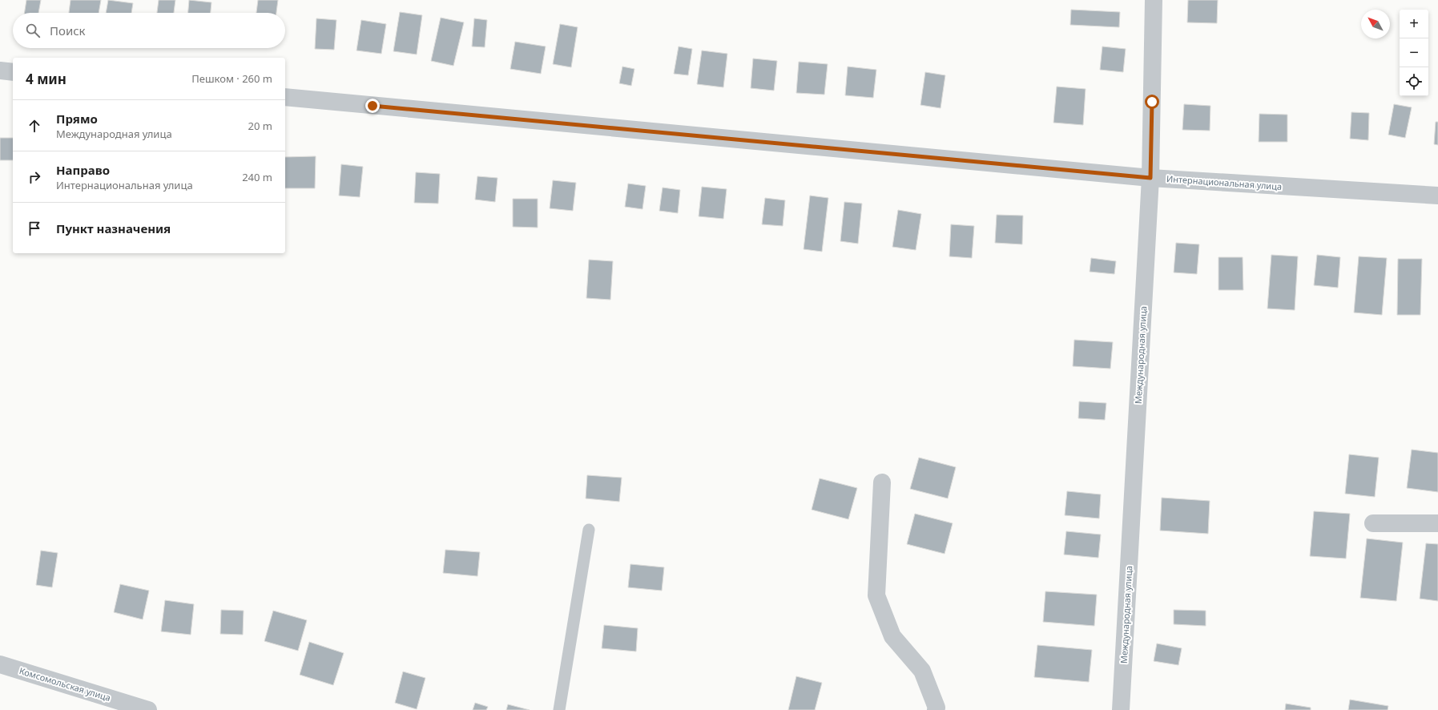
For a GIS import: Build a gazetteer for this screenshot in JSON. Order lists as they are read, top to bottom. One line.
{"streets":{"street":["Интернациональная улица","Международная улица","Комсомольская улица"]},"crossings":[["Интернациональная улица","Международная улица"]],"north":"top left","page":{"map_buttons":["+","−"],"search":"Поиск","heading":["4 мин","Пешком · 260 m"],"list":[["Прямо","Международная улица","20 m"],["Направо","Интернациональная улица","240 m"],"Пункт назначения"]}}
